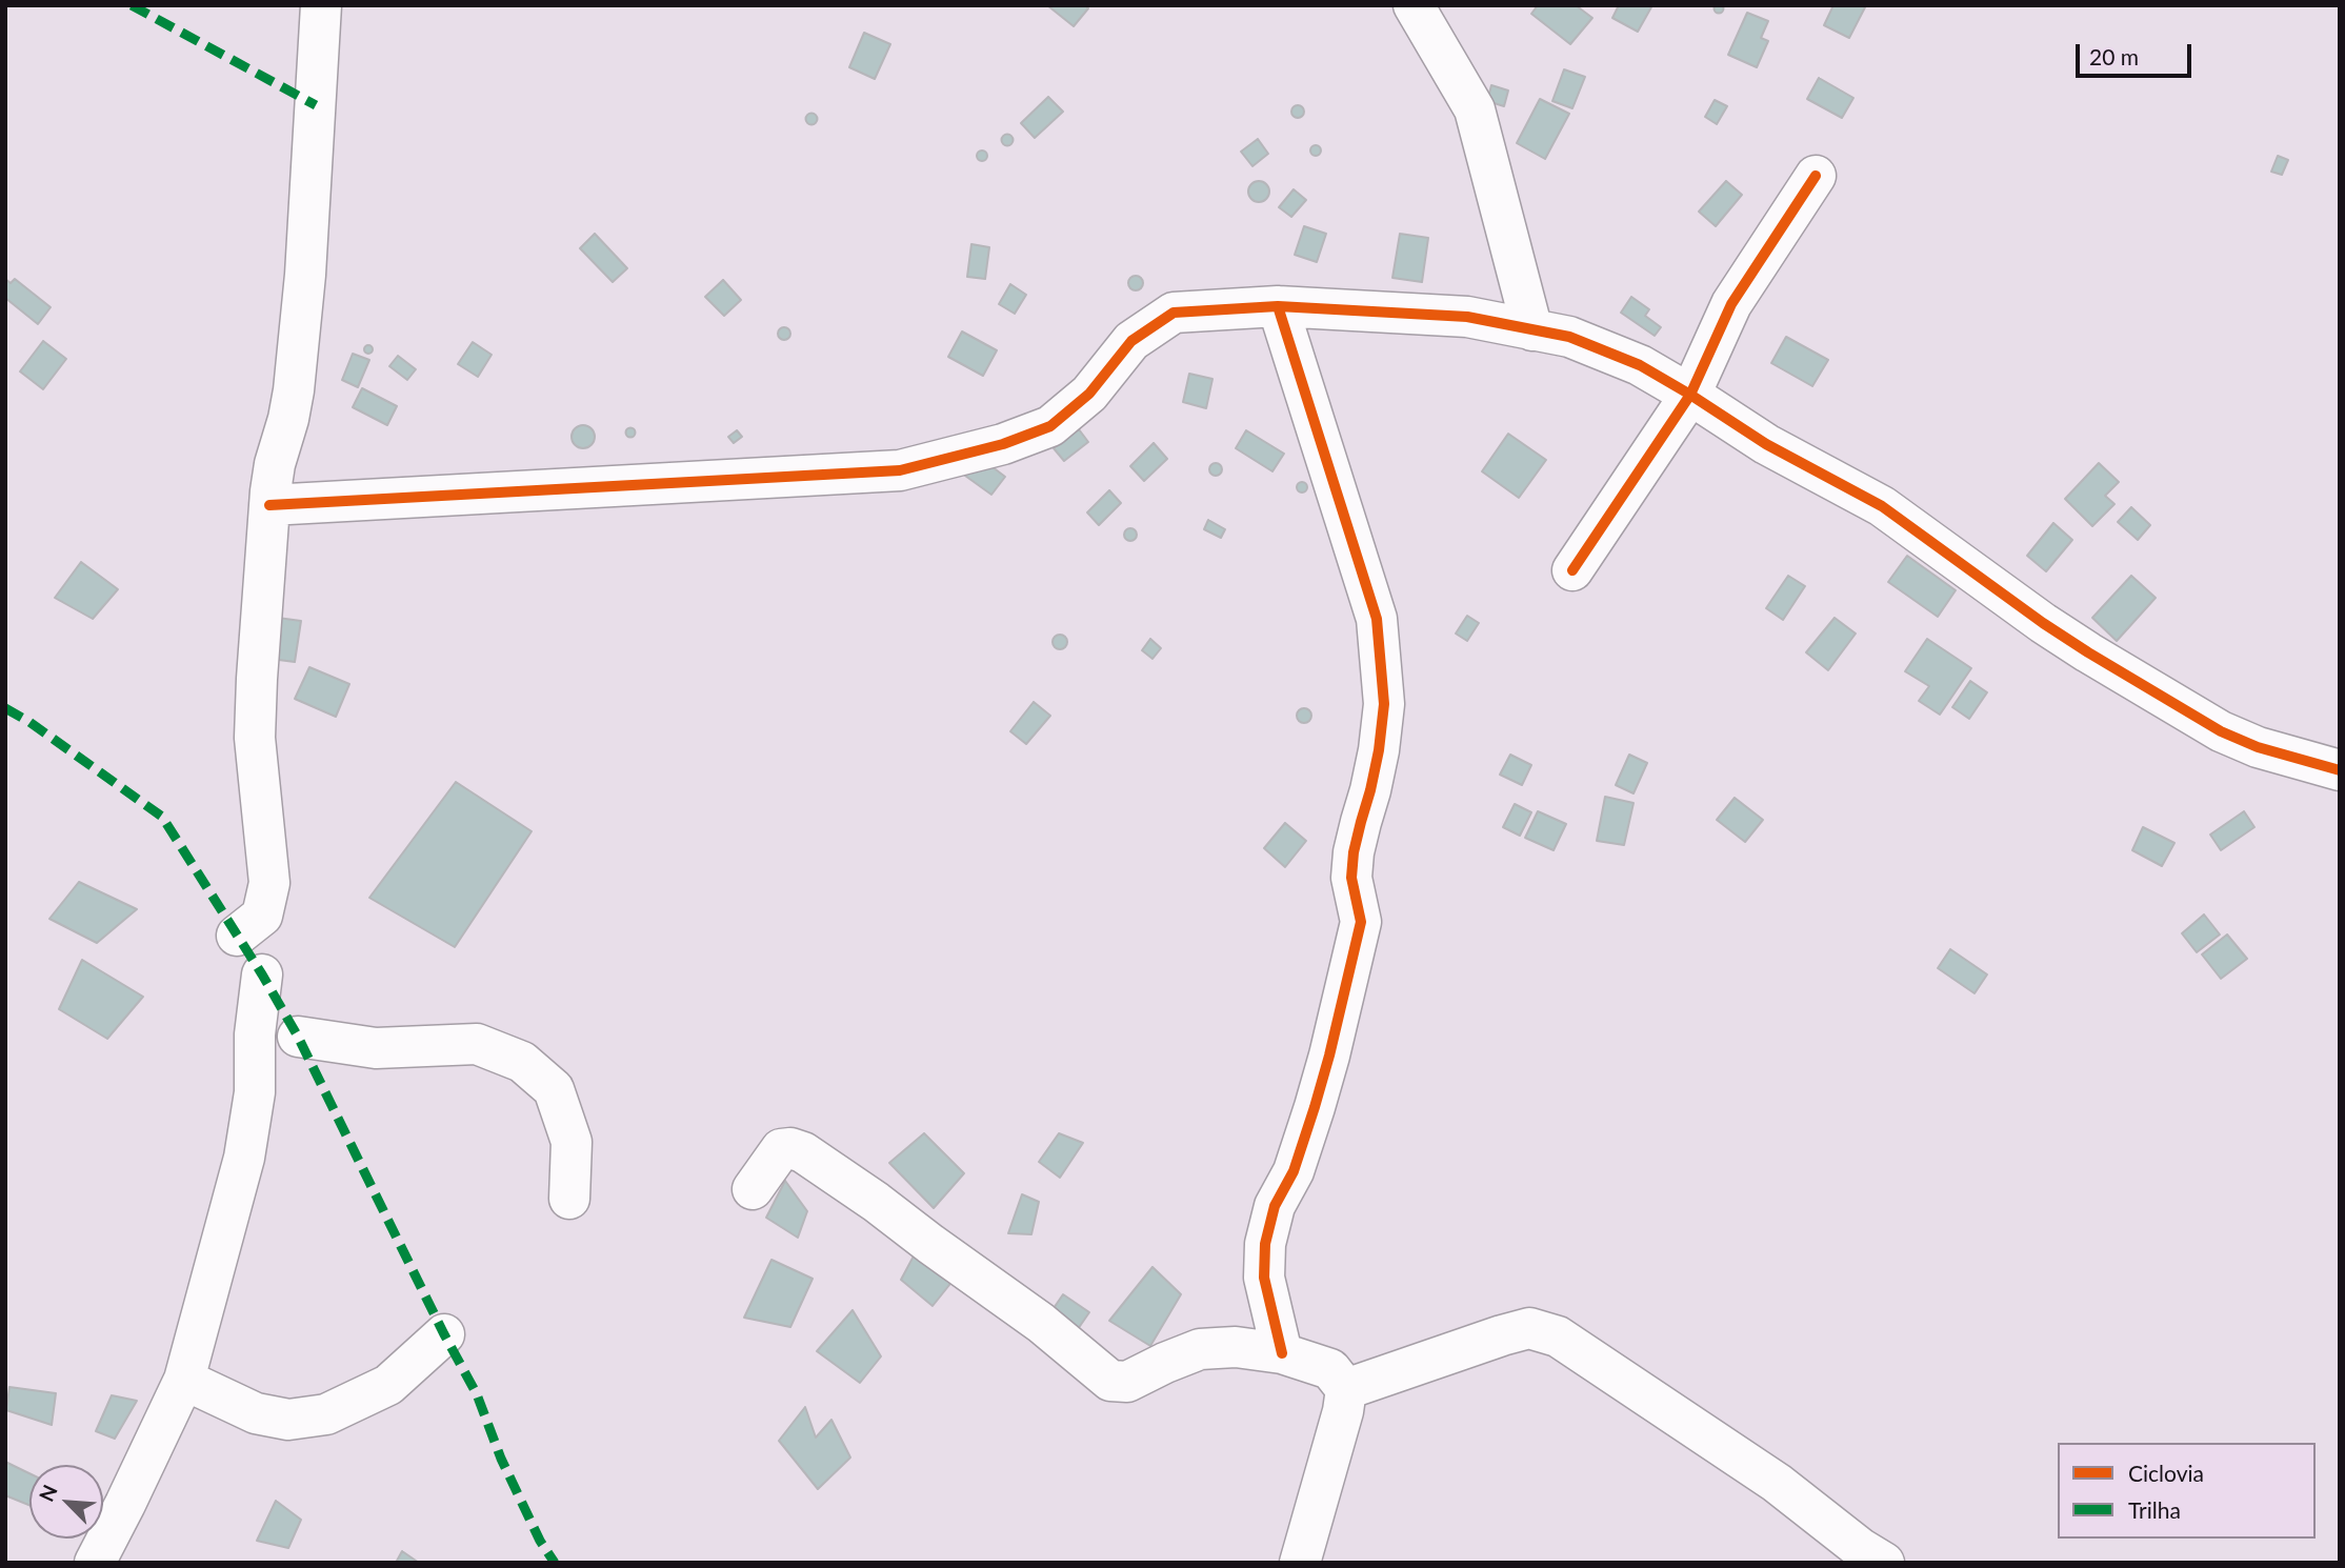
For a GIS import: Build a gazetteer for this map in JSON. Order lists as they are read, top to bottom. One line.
{"legend":["Ciclovia","Trilha"],"scale_bar":"20 m","north":"top left"}
